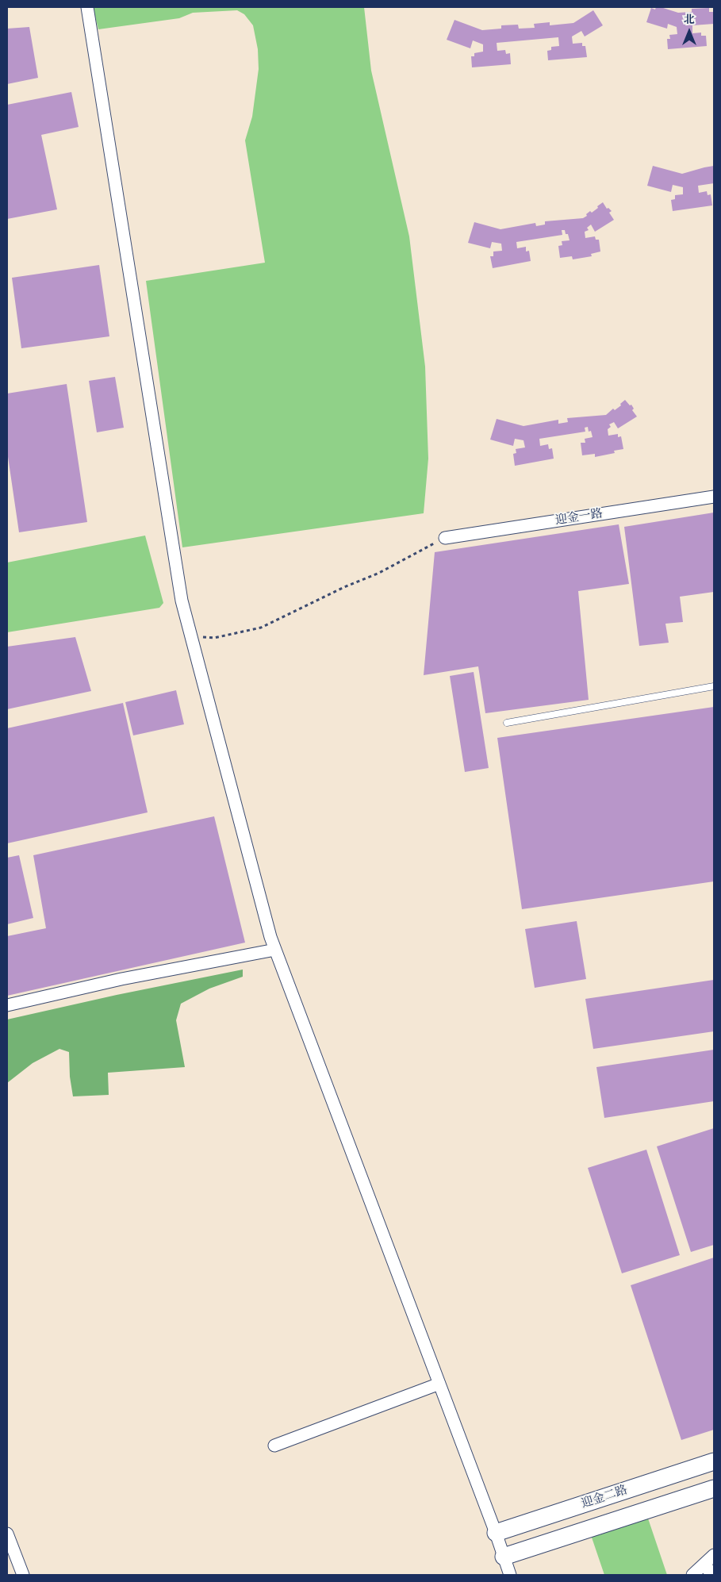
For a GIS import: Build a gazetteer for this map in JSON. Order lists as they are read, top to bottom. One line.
{"streets":{"street":["迎金一路","迎金二路"]},"north":"top"}
